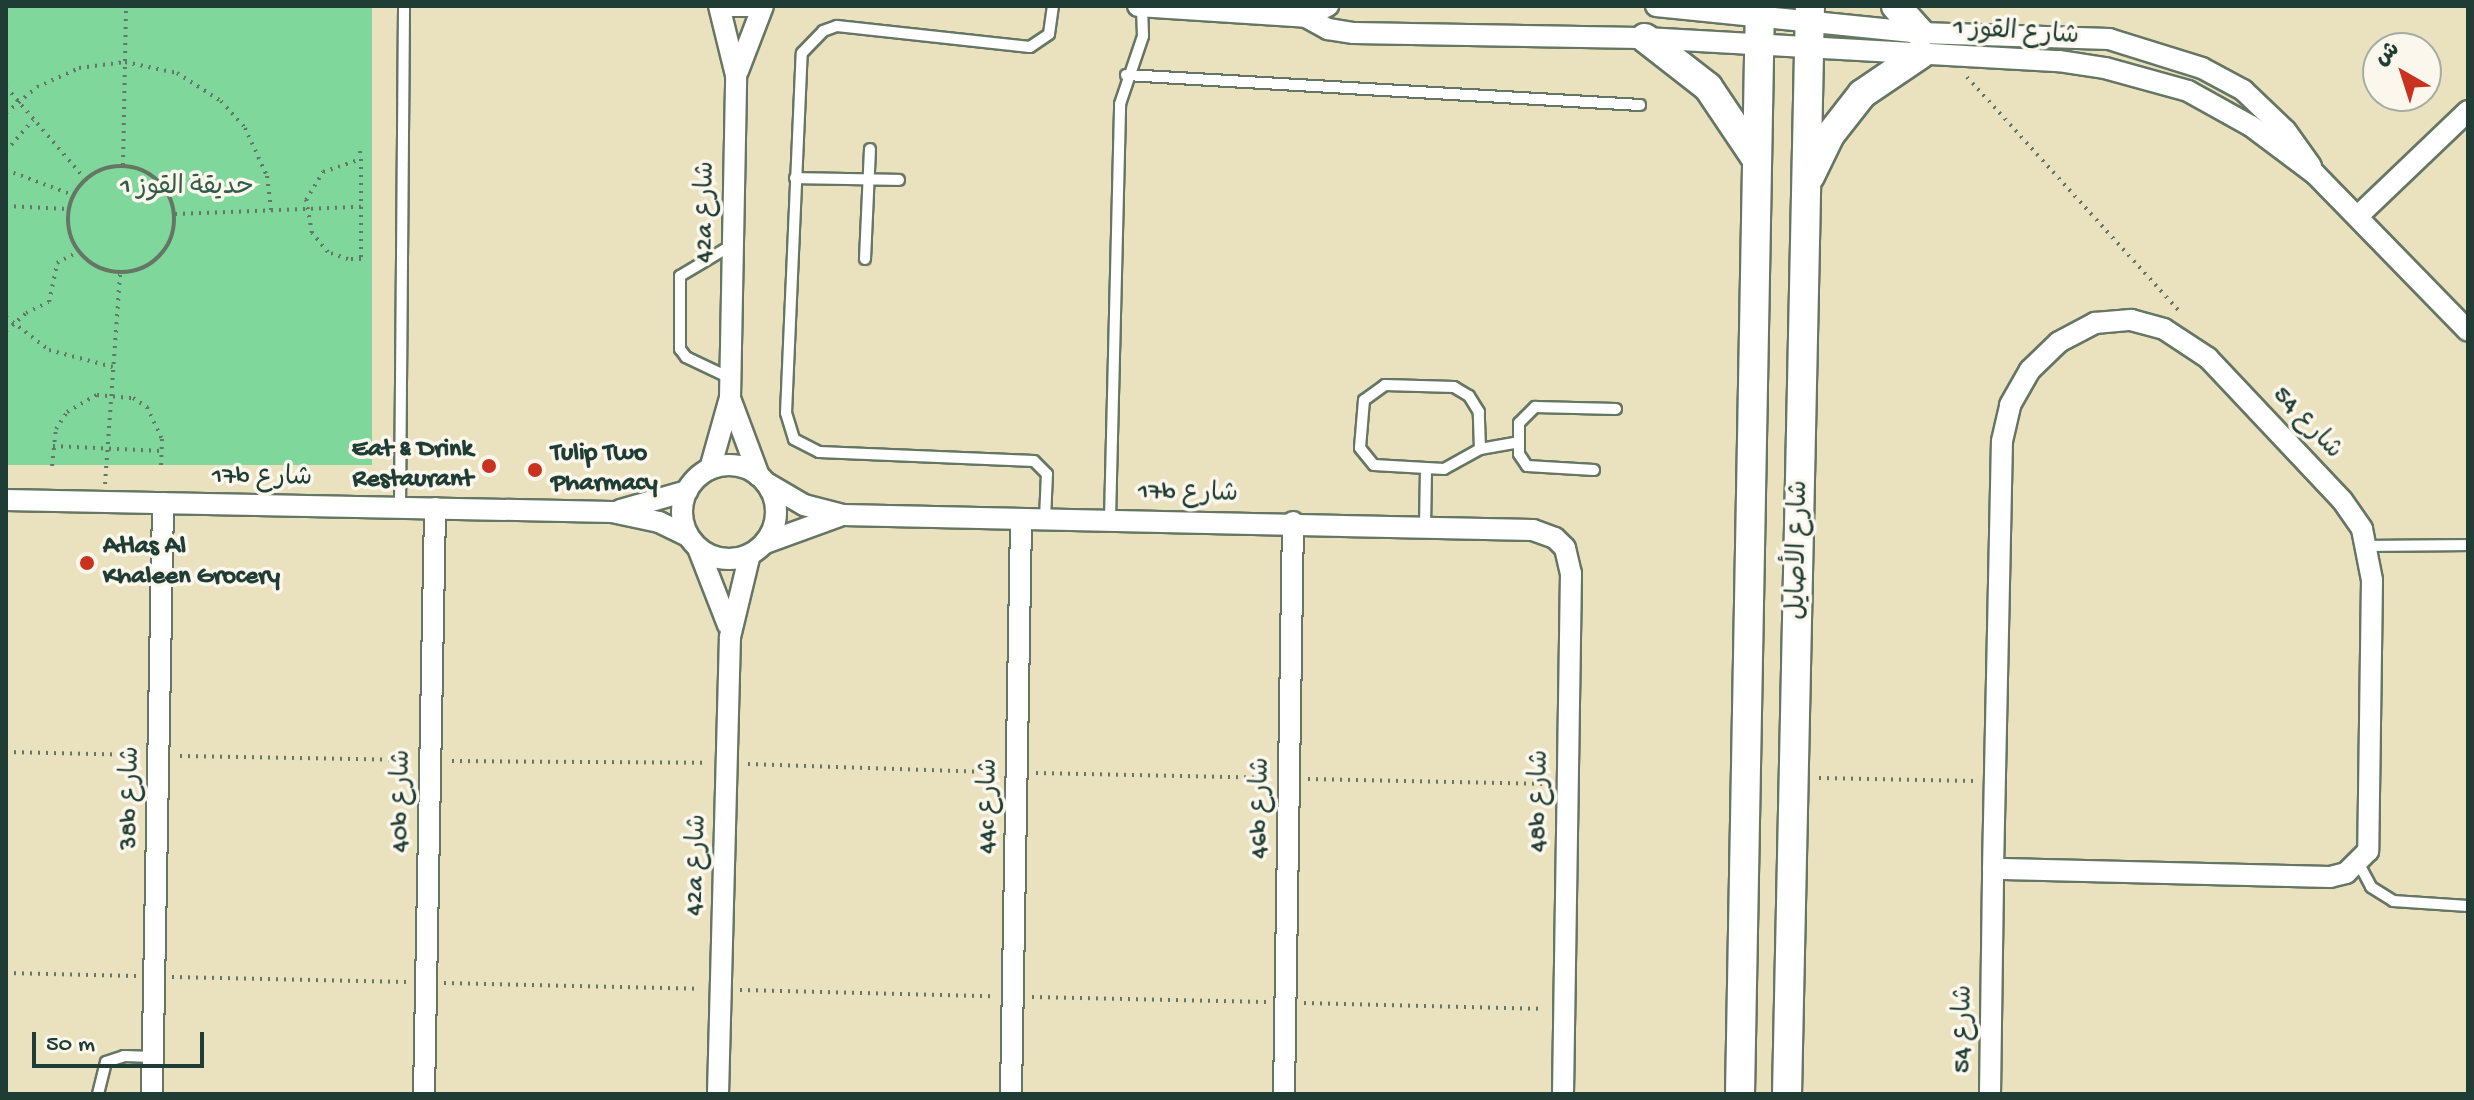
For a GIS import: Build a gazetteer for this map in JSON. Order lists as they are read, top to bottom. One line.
{"streets":{"main road":["شارع الأصايل"],"street":["شارع القوز 1","42a شارع","شارع 54","17b شارع","38b شارع","40b شارع","48b شارع","44c شارع","46b شارع"]},"crossings":[["شارع القوز 1","شارع الأصايل"],["42a شارع","17b شارع"],["17b شارع","38b شارع"],["17b شارع","40b شارع"],["17b شارع","48b شارع"],["17b شارع","44c شارع"],["17b شارع","46b شارع"]],"parks":["حديقة القوز 1"],"places":["Eat & Drink Restaurant","Tulip Two Pharmacy","Atlas Al Khaleen Grocery"],"scale_bar":"50 m","north":"top left"}
